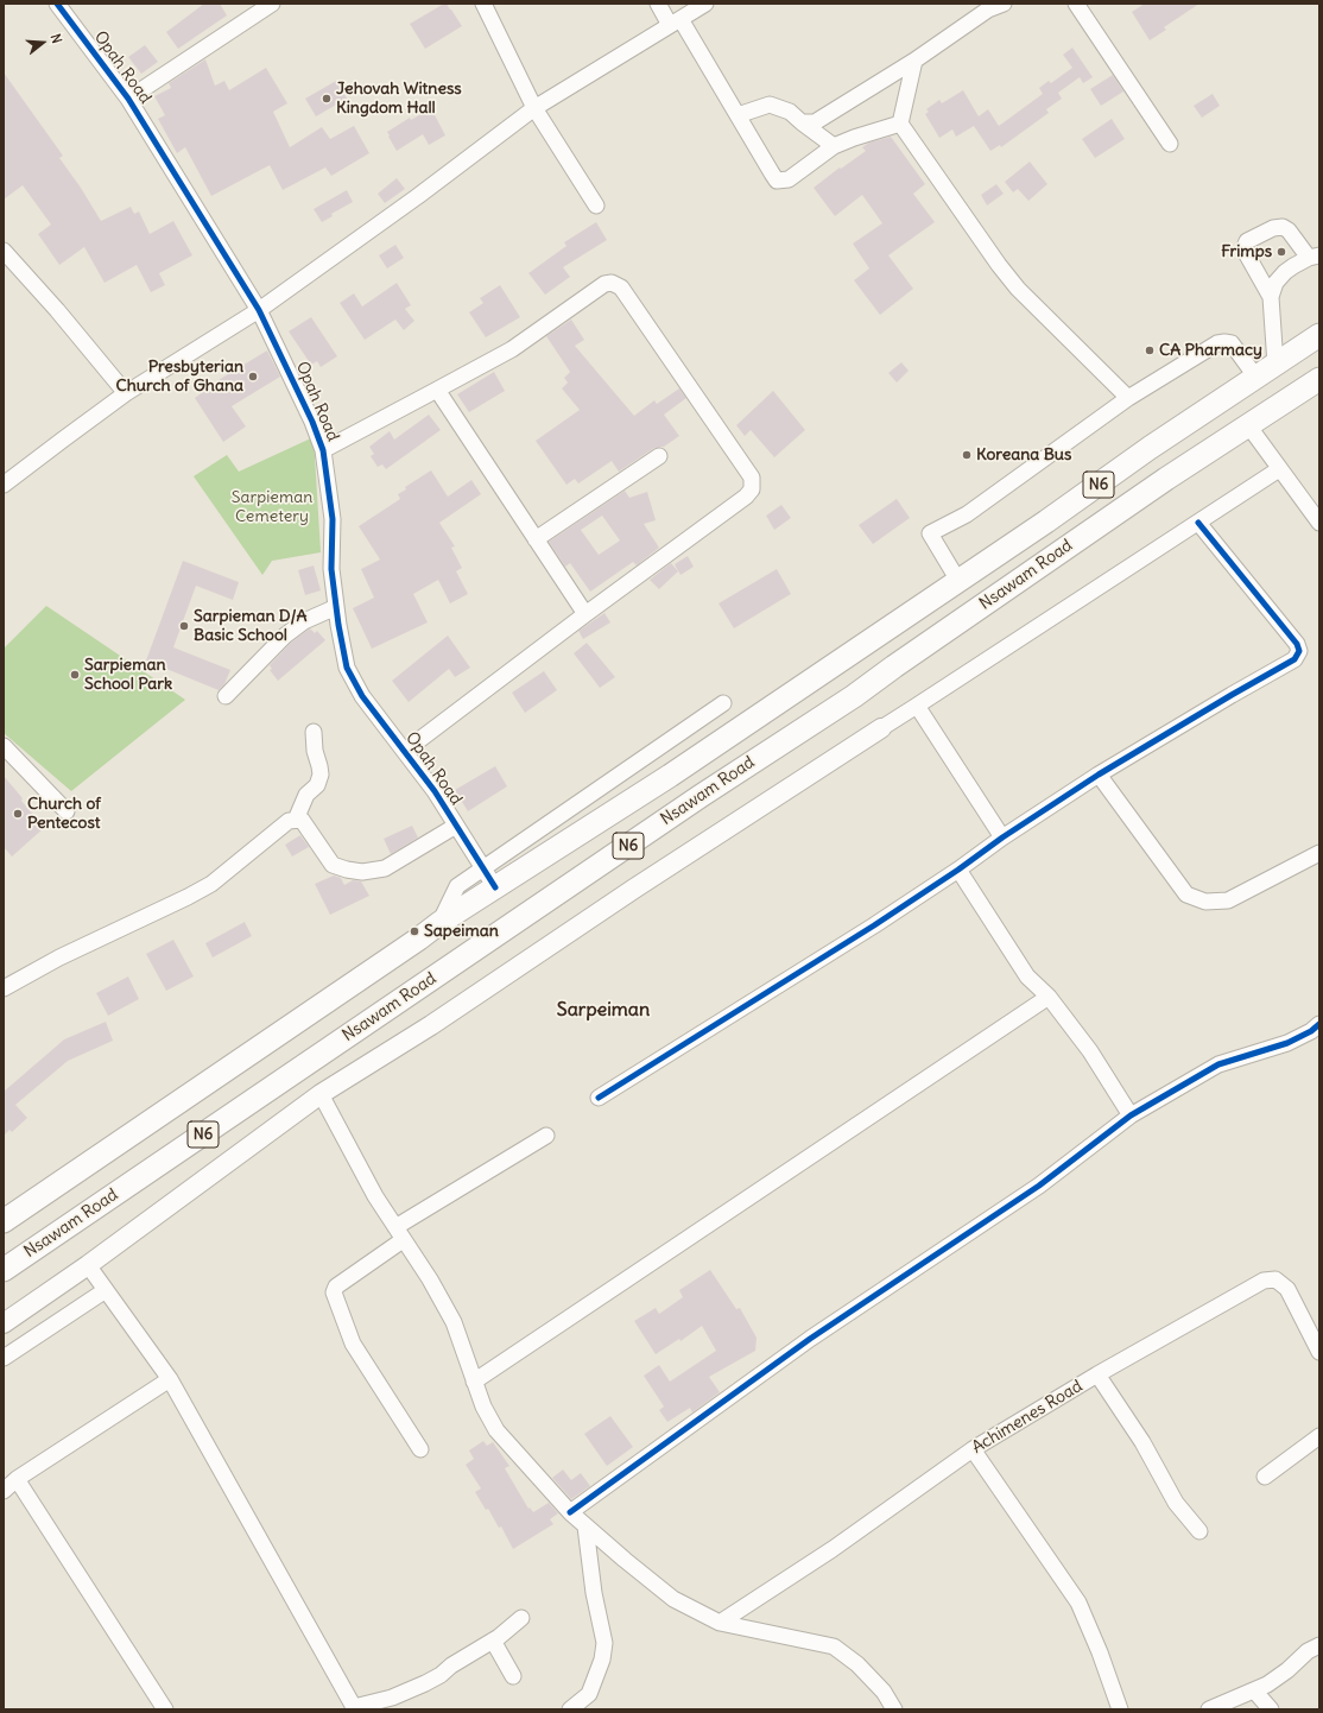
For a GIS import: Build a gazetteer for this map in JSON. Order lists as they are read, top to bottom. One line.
{"streets":{"highway":["N6","Nsawam Road"],"street":["Opah Road","Achimenes Road"]},"crossings":[["Opah Road","Nsawam Road"]],"districts":["Sarpeiman"],"parks":["Sarpieman Cemetery"],"places":["Jehovah Witness Kingdom Hall","Frimps","CA Pharmacy","Presbyterian Church of Ghana","Koreana Bus","Sarpieman D/A Basic School","Sarpieman School Park","Church of Pentecost","Sapeiman"],"north":"right"}
